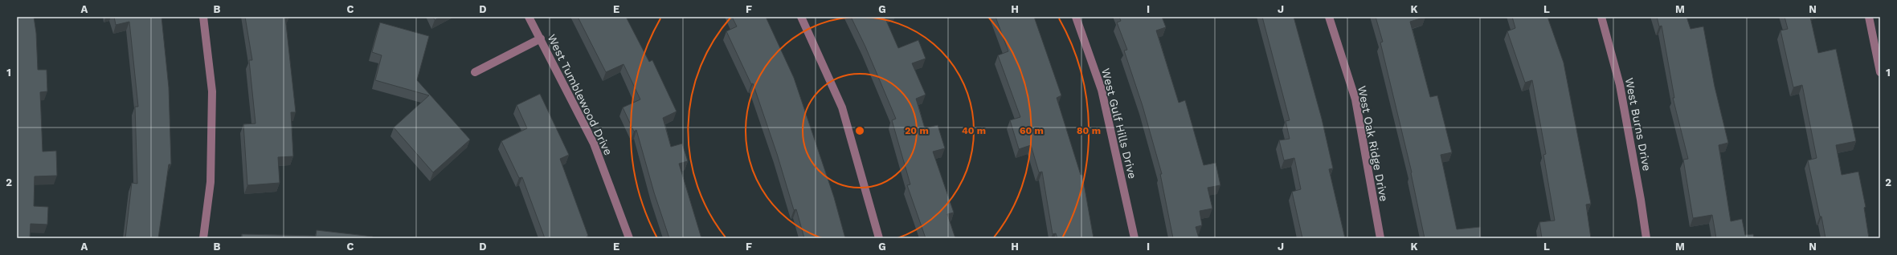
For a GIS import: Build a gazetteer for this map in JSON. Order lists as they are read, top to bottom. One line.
{"streets":{"street":["West Tumblewood Drive","West Gulf Hills Drive","West Burns Drive","West Oak Ridge Drive"]},"grid":{"columns":["A","B","C","D","E","F","G","H","I","J","K","L","M","N"],"rows":["1","2"]},"rings":["20 m","40 m","60 m","80 m"]}
